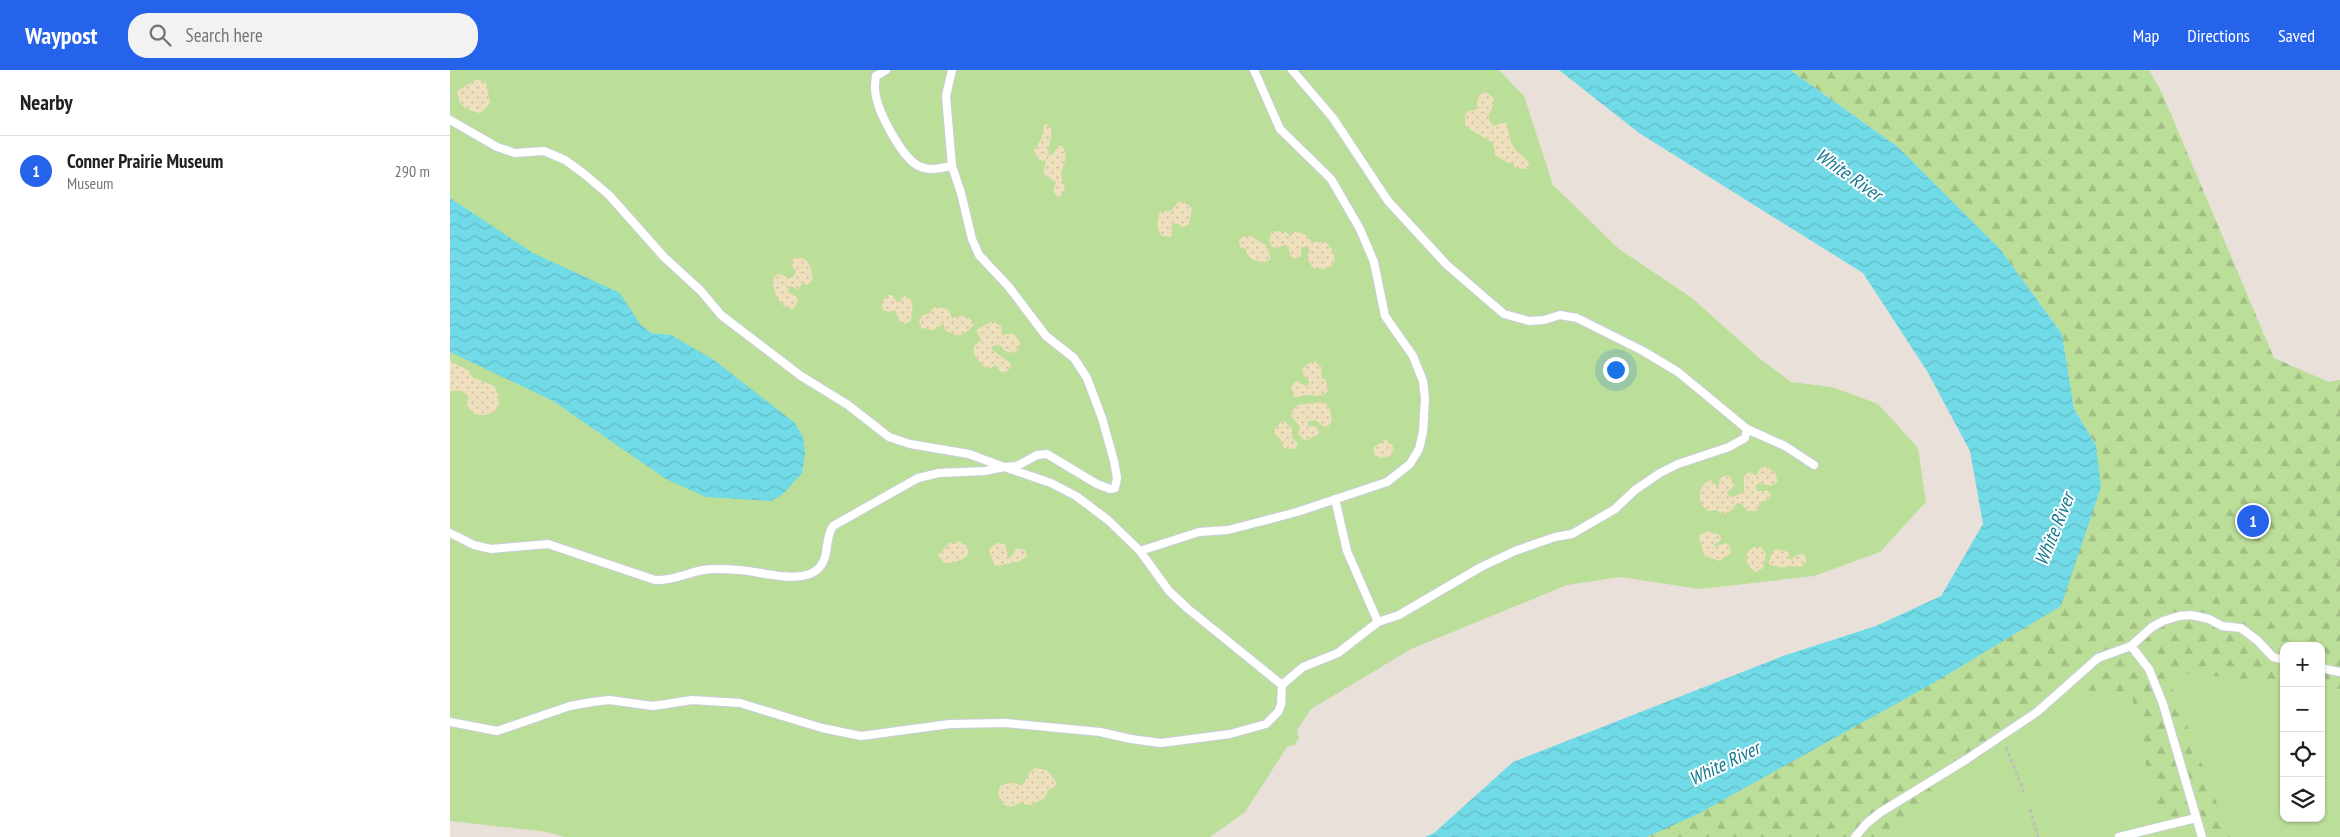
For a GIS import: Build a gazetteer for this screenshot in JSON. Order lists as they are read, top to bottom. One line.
{"water":["White River"],"page":{"header":"Waypost","search":"Search here","nav":["Map","Directions","Saved"],"heading":"Nearby","list":[{"mark":"1","name":"Conner Prairie Museum","note":"Museum","value":"290 m"}],"pins":"1","map_buttons":["+","−"]}}
